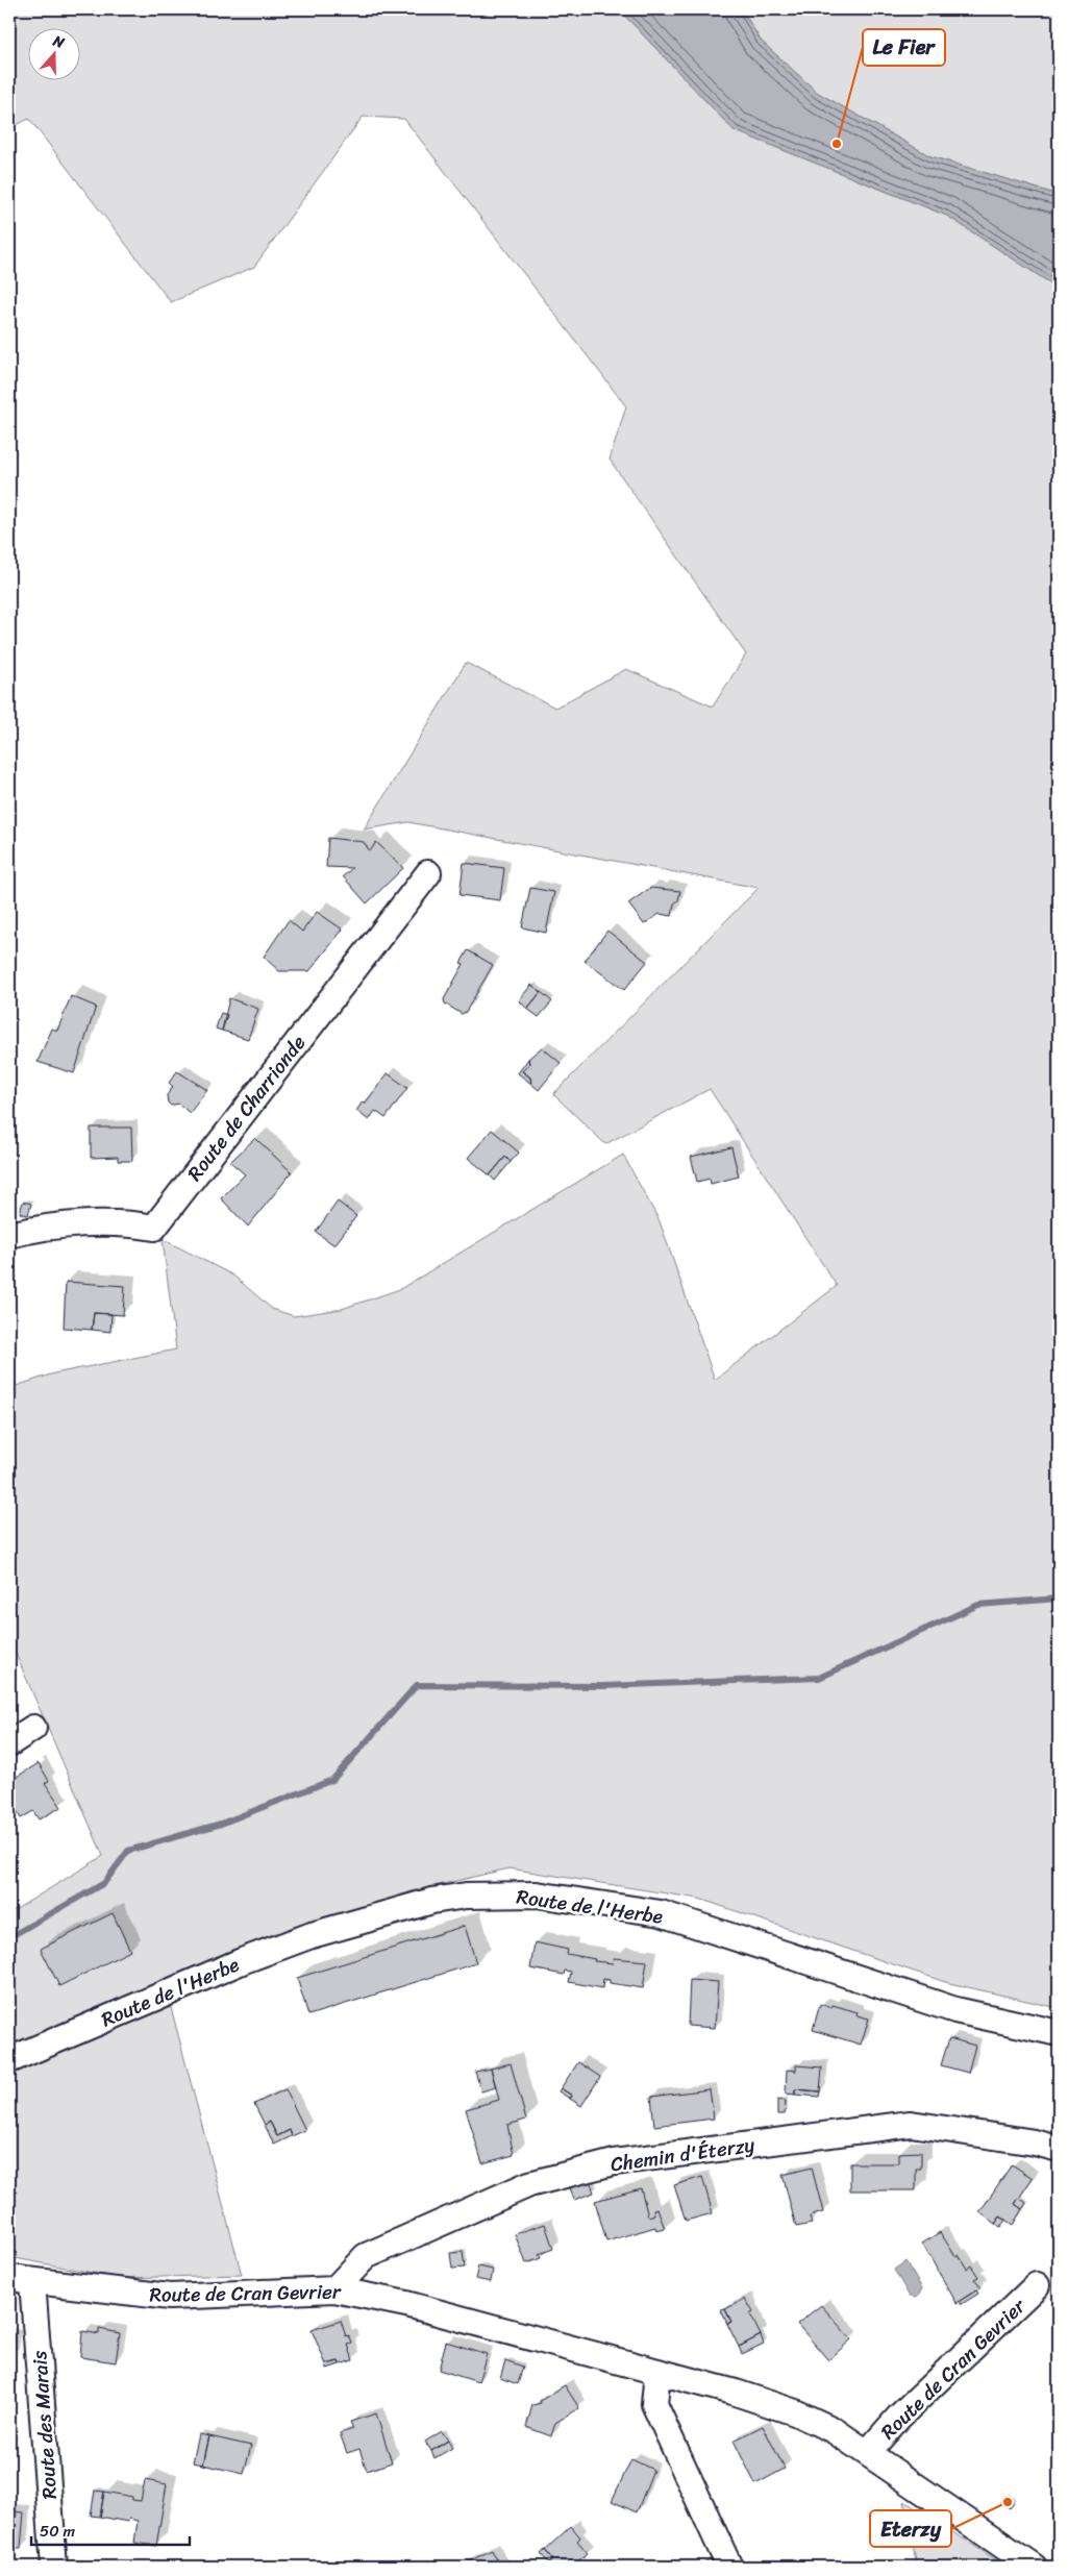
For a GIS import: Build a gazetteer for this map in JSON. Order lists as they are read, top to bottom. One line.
{"streets":{"street":["Route de Charrionde","Route de l'Herbe","Chemin d'Éterzy","Route de Cran Gevrier","Route des Marais"]},"crossings":[["Chemin d'Éterzy","Route de Cran Gevrier"],["Route de Cran Gevrier","Route des Marais"]],"places":["Le Fier","Eterzy"],"scale_bar":"50 m","north":"top"}
